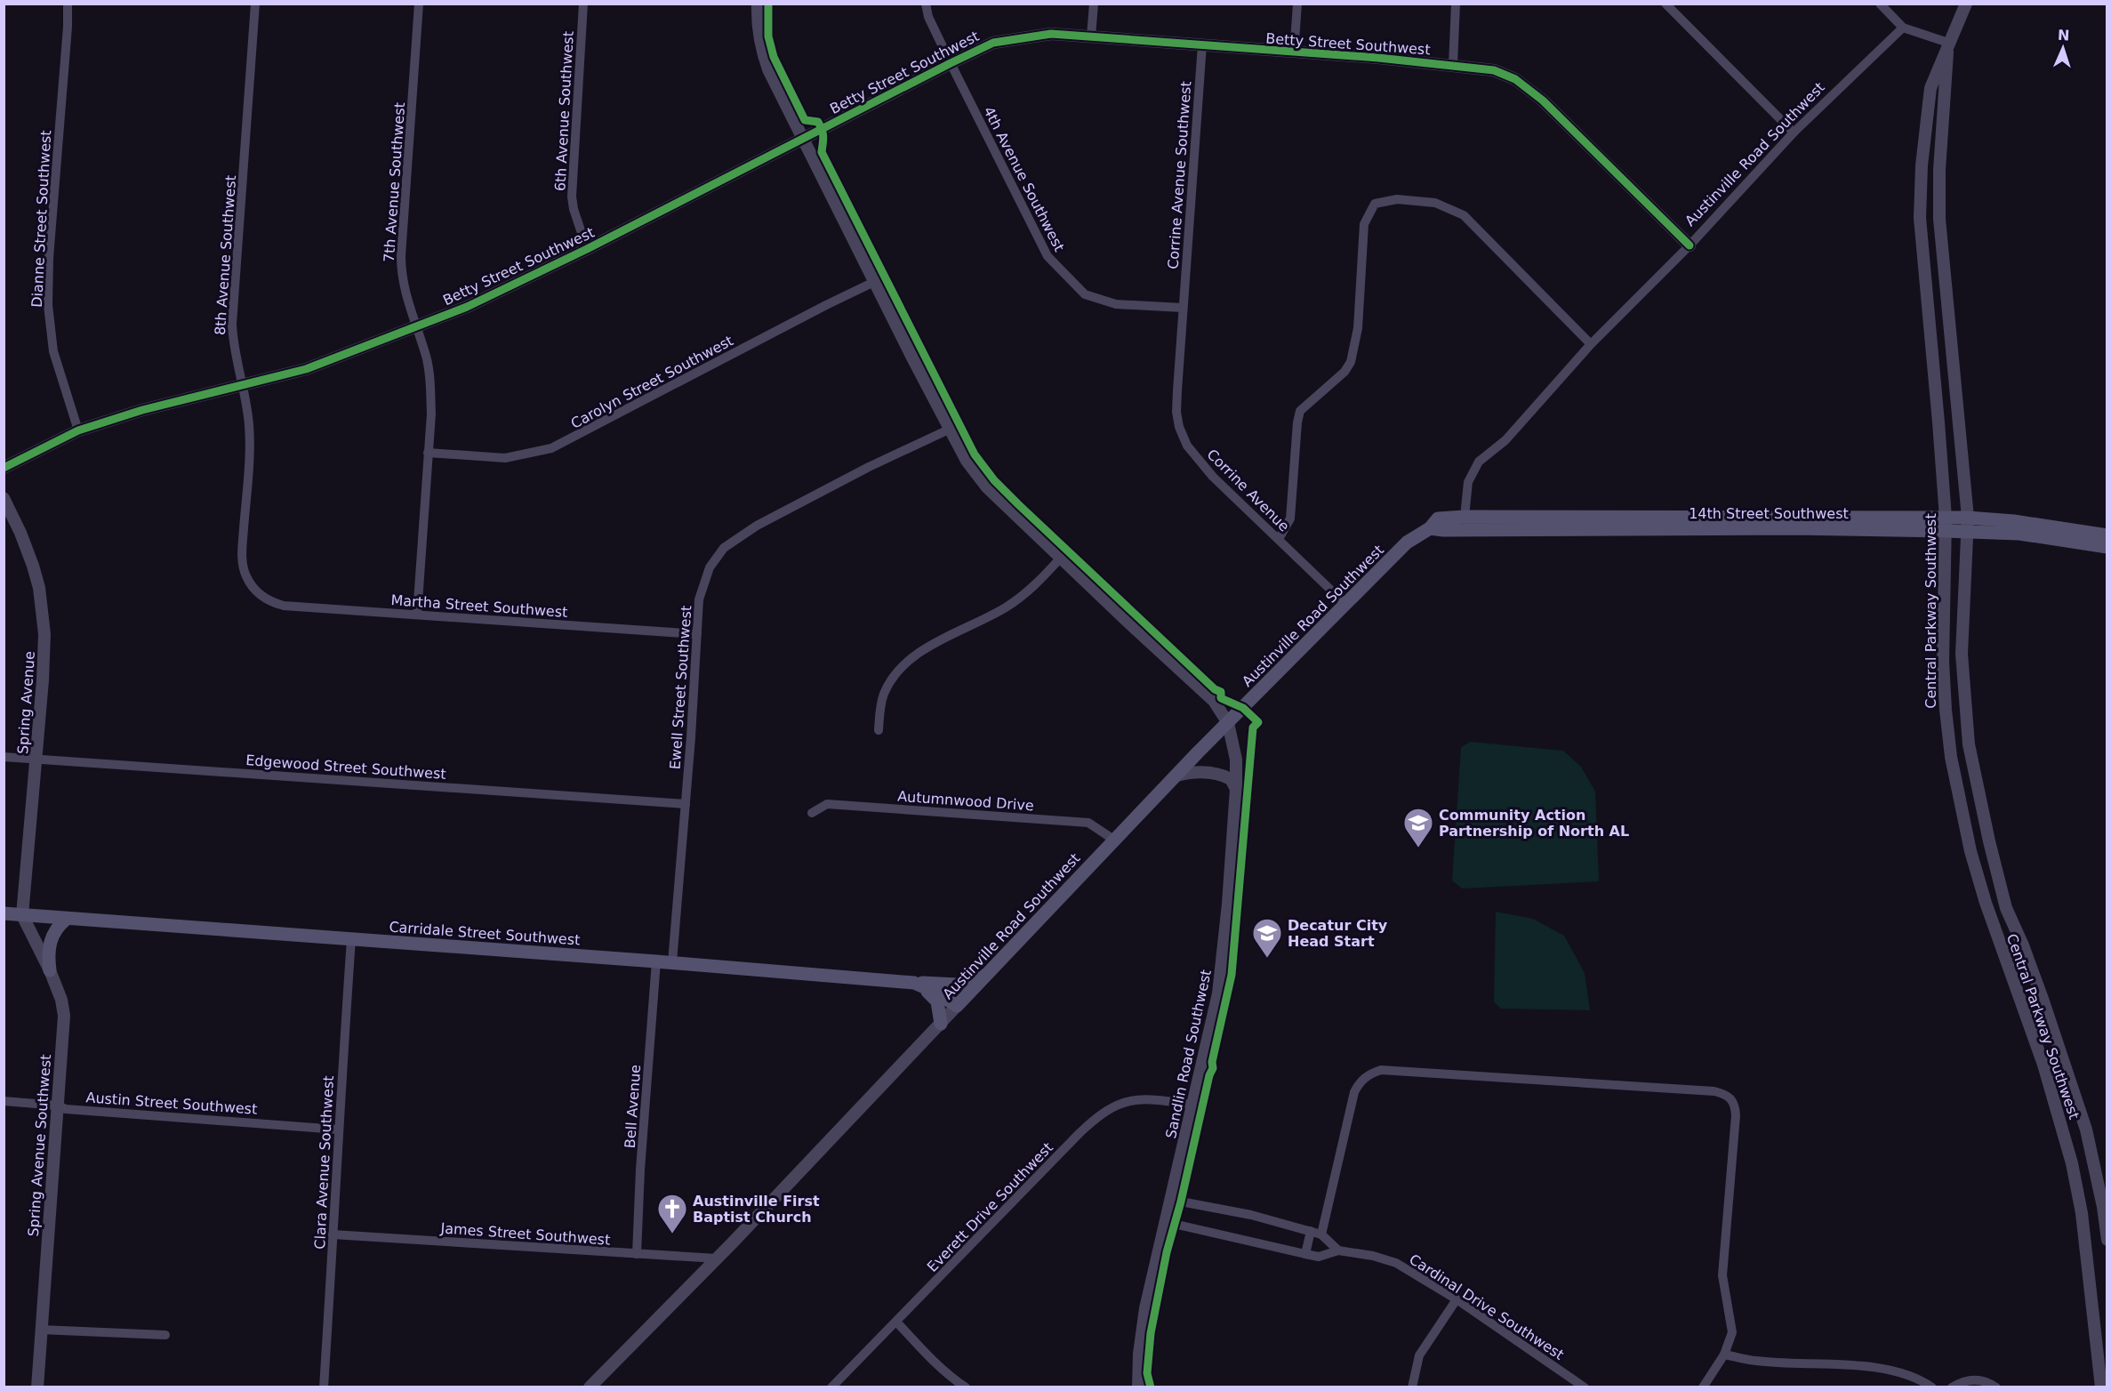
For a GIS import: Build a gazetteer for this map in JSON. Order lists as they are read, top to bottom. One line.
{"streets":{"main road":["Austinville Road Southwest","14th Street Southwest","Carridale Street Southwest"],"street":["Betty Street Southwest","6th Avenue Southwest","Corrine Avenue Southwest","4th Avenue Southwest","7th Avenue Southwest","Dianne Street Southwest","8th Avenue Southwest","Carolyn Street Southwest","Corrine Avenue","Martha Street Southwest","Central Parkway Southwest","Ewell Street Southwest","Spring Avenue","Edgewood Street Southwest","Autumnwood Drive","Sandlin Road Southwest","Austin Street Southwest","Bell Avenue","Spring Avenue Southwest","Clara Avenue Southwest","Everett Drive Southwest","James Street Southwest","Cardinal Drive Southwest"]},"crossings":[["Betty Street Southwest","6th Avenue Southwest"],["Betty Street Southwest","Austinville Road Southwest"],["Betty Street Southwest","Corrine Avenue Southwest"],["Betty Street Southwest","4th Avenue Southwest"],["Betty Street Southwest","7th Avenue Southwest"],["Betty Street Southwest","Dianne Street Southwest"],["Betty Street Southwest","8th Avenue Southwest"],["Austinville Road Southwest","Corrine Avenue"],["Austinville Road Southwest","14th Street Southwest"],["Austinville Road Southwest","Autumnwood Drive"],["Austinville Road Southwest","Carridale Street Southwest"],["Austinville Road Southwest","Sandlin Road Southwest"],["Austinville Road Southwest","James Street Southwest"],["Corrine Avenue Southwest","4th Avenue Southwest"],["Corrine Avenue Southwest","Corrine Avenue"],["4th Avenue Southwest","Corrine Avenue"],["7th Avenue Southwest","Carolyn Street Southwest"],["7th Avenue Southwest","Martha Street Southwest"],["8th Avenue Southwest","Martha Street Southwest"],["14th Street Southwest","Central Parkway Southwest"],["Martha Street Southwest","Ewell Street Southwest"],["Ewell Street Southwest","Edgewood Street Southwest"],["Ewell Street Southwest","Carridale Street Southwest"],["Spring Avenue","Edgewood Street Southwest"],["Spring Avenue","Carridale Street Southwest"],["Spring Avenue","Spring Avenue Southwest"],["Carridale Street Southwest","Bell Avenue"],["Carridale Street Southwest","Spring Avenue Southwest"],["Carridale Street Southwest","Clara Avenue Southwest"],["Sandlin Road Southwest","Everett Drive Southwest"],["Sandlin Road Southwest","Cardinal Drive Southwest"],["Austin Street Southwest","Spring Avenue Southwest"],["Austin Street Southwest","Clara Avenue Southwest"],["Bell Avenue","James Street Southwest"],["Clara Avenue Southwest","James Street Southwest"]],"places":{"school or university":["Community Action Partnership of North AL","Decatur City Head Start"],"church":["Austinville First Baptist Church"]},"north":"top"}
